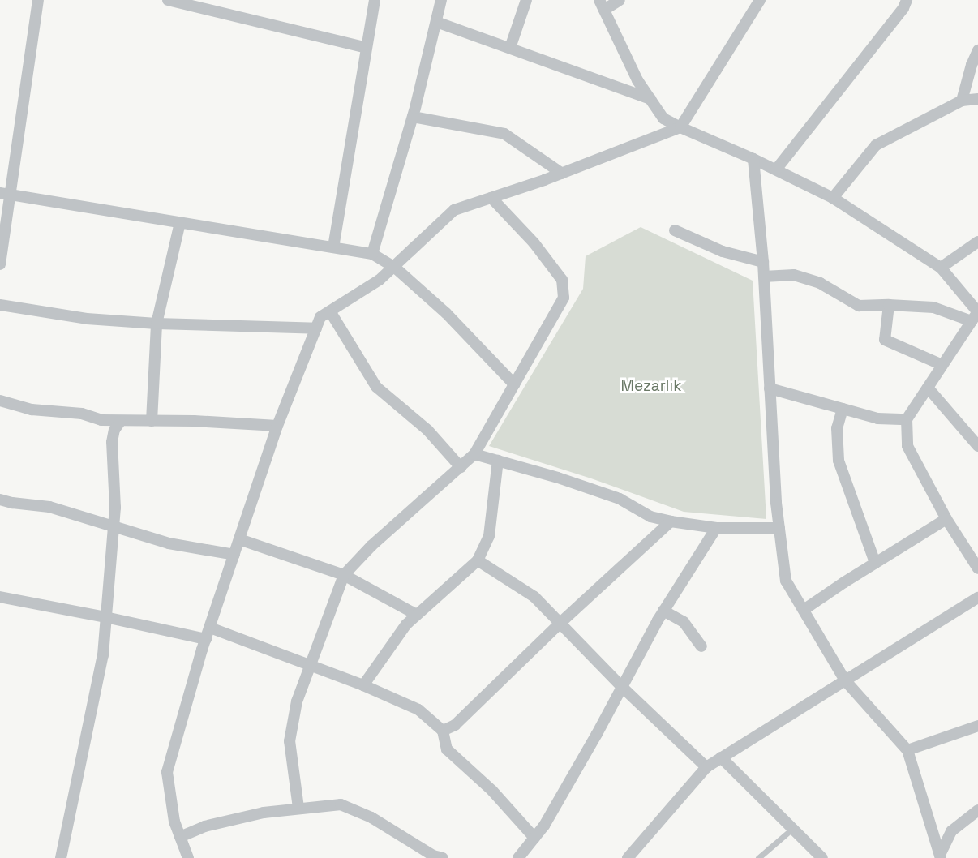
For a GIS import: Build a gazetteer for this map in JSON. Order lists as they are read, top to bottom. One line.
{"parks":["Mezarlık"]}
